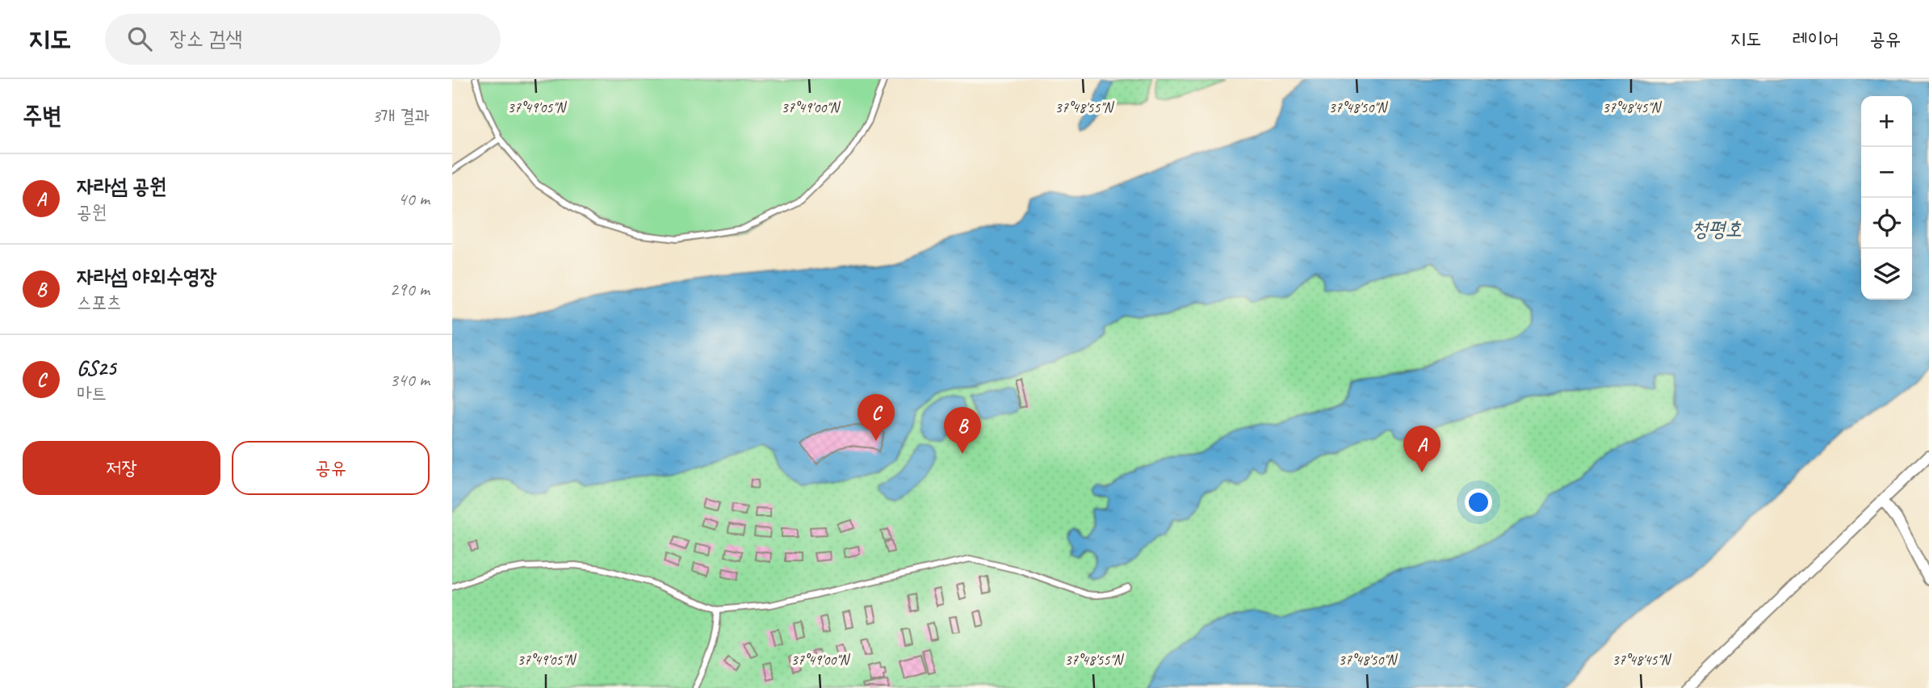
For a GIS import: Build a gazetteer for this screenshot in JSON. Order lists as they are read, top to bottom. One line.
{"water":["청평호"],"page":{"header":"지도","search":"장소 검색","nav":["지도","레이어","공유"],"heading":["주변","3개 결과"],"map_buttons":["+","−"],"list":[{"mark":"A","name":"자라섬 공원","note":"공원","value":"40 m"},{"mark":"B","name":"자라섬 야외수영장","note":"스포츠","value":"290 m"},{"mark":"C","name":"GS25","note":"마트","value":"340 m"}],"pins":["C","B","A"],"buttons":["저장","공유"]},"coordinates":["37°49'05\"N","37°49'00\"N","37°48'55\"N","37°48'50\"N","37°48'45\"N"]}
